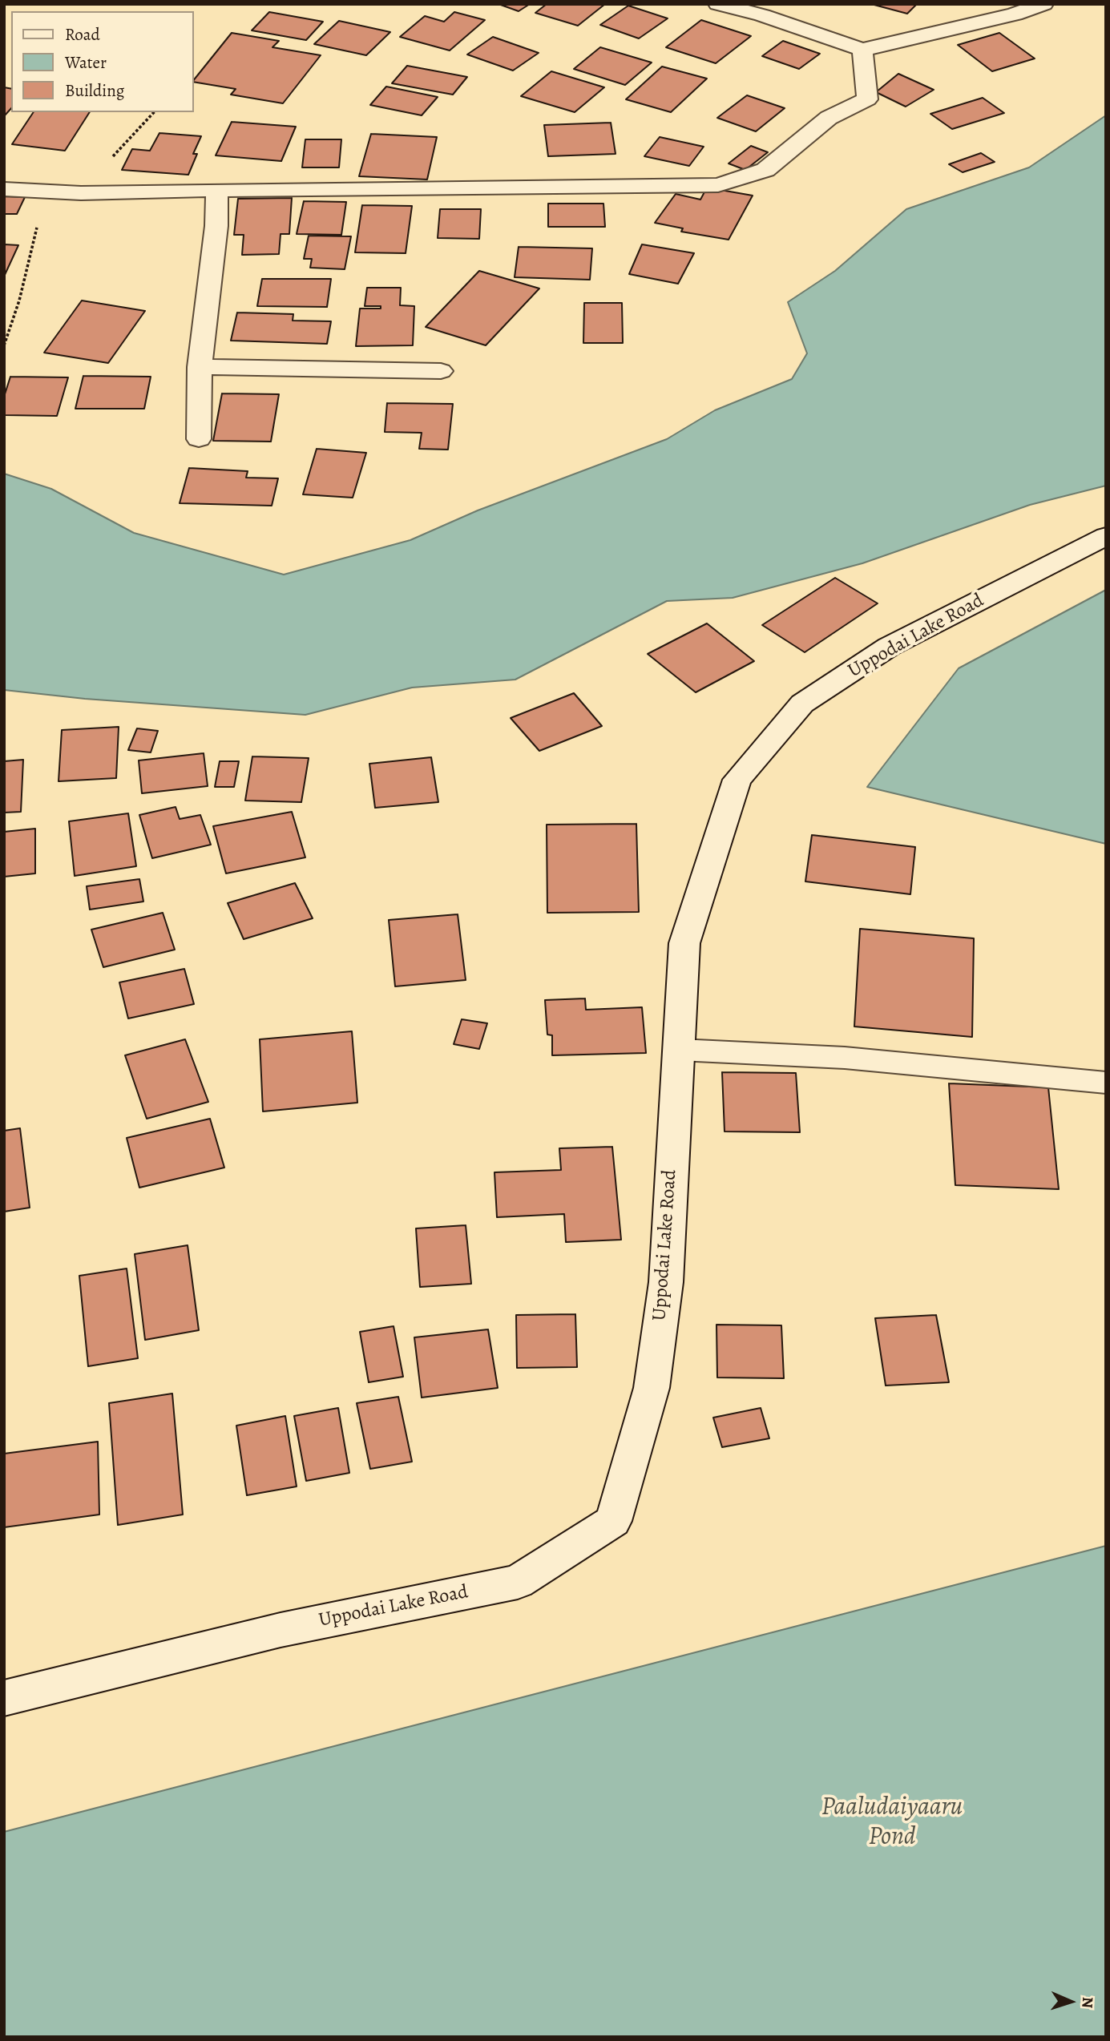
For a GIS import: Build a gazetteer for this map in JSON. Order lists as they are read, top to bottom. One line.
{"streets":{"street":["Uppodai Lake Road"]},"water":["Paaludaiyaaru Pond"],"legend":["Road","Water","Building"],"north":"right"}
